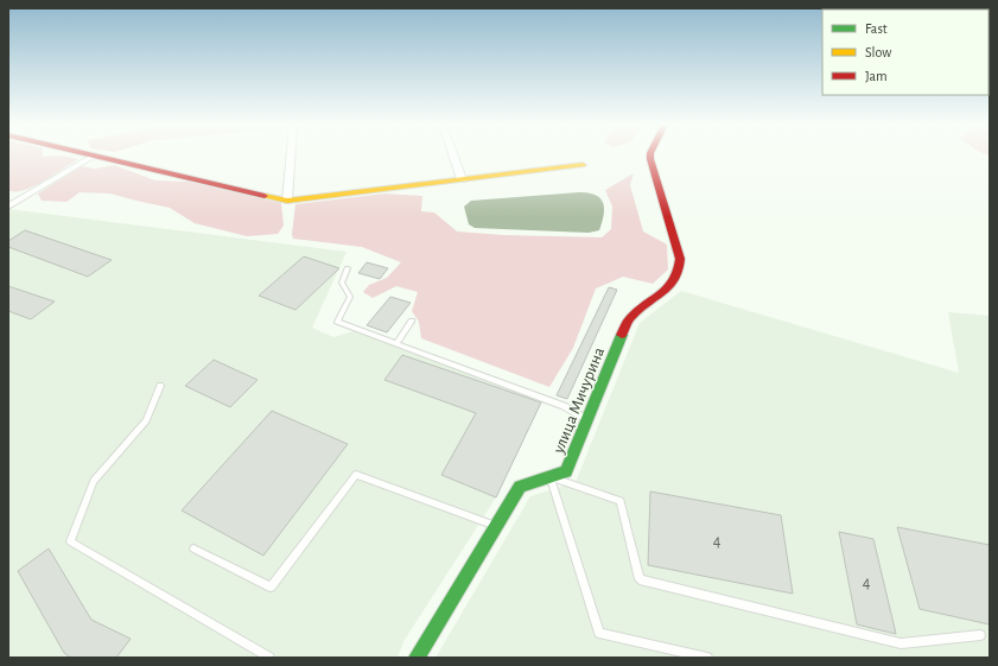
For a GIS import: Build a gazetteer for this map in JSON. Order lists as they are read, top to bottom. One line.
{"streets":{"street":["улица Мичурина"]},"house_numbers":["4","4"],"legend":["Fast","Slow","Jam"]}
